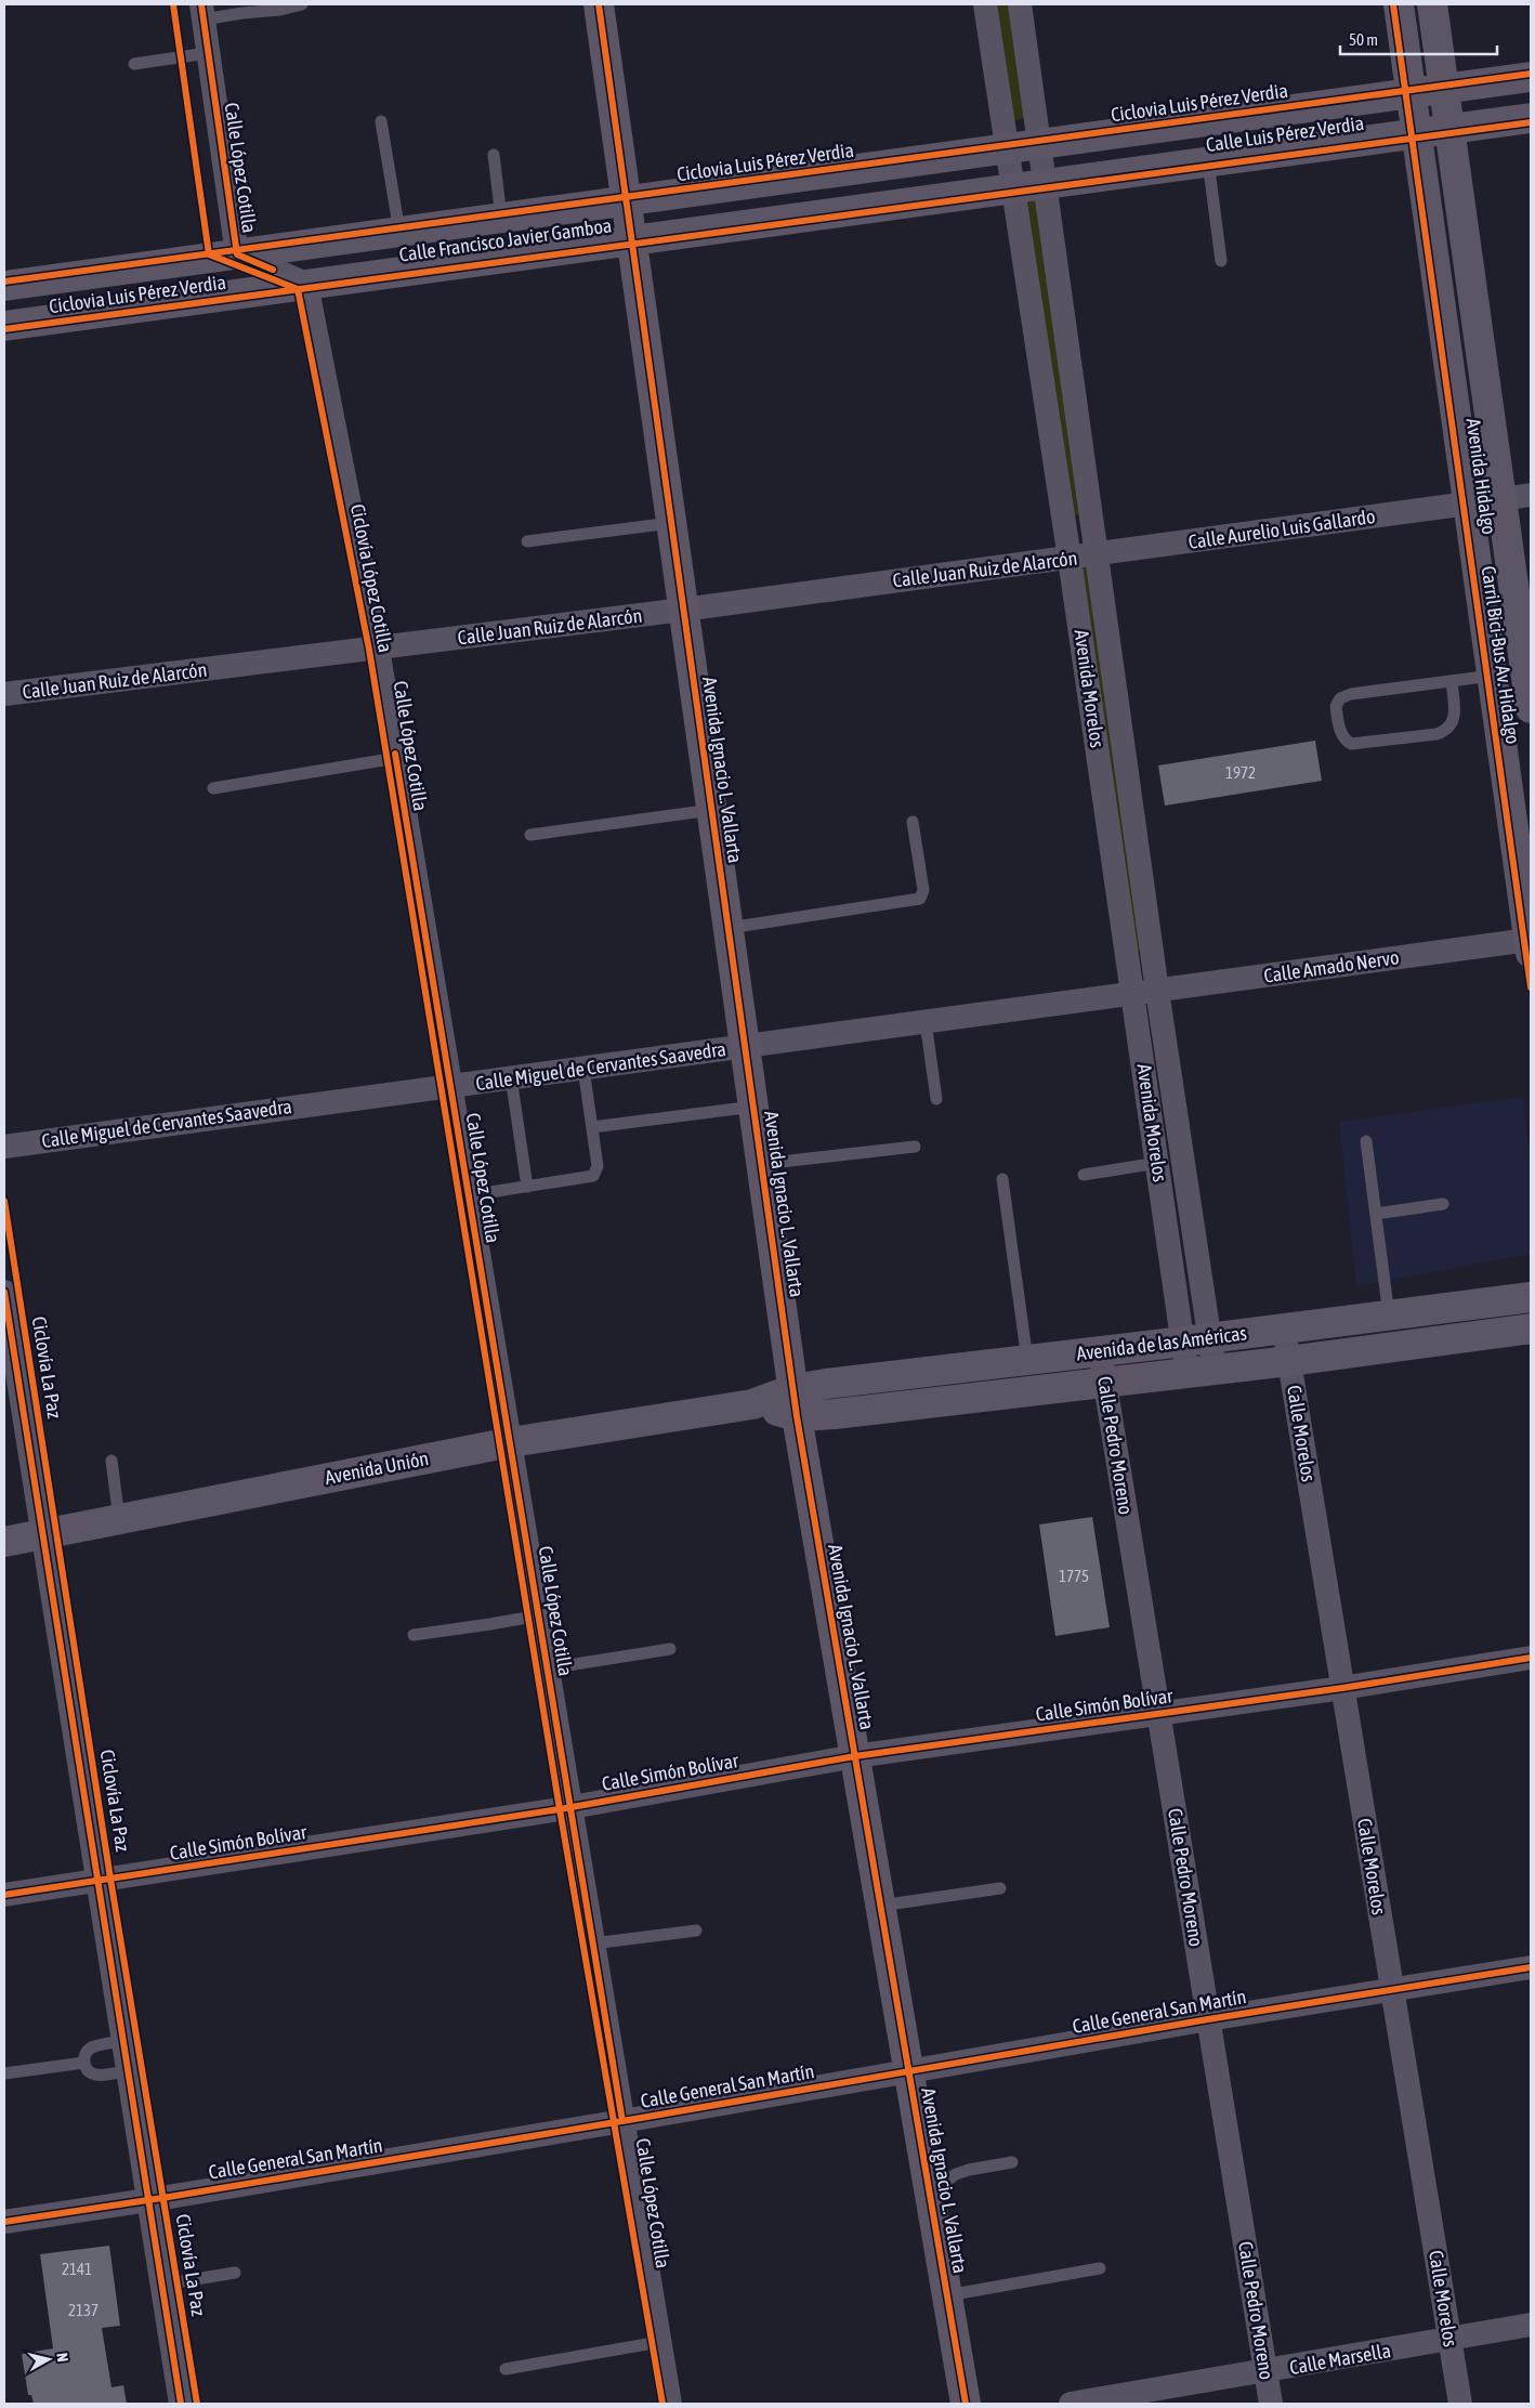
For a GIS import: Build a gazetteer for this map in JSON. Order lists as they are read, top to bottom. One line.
{"streets":{"main road":["Calle Luis Pérez Verdia","Calle Francisco Javier Gamboa","Avenida Hidalgo","Avenida Ignacio L. Vallarta","Avenida de las Américas","Avenida Unión"],"street":["Calle López Cotilla","Calle Aurelio Luis Gallardo","Calle Juan Ruiz de Alarcón","Avenida Morelos","Calle Amado Nervo","Calle Miguel de Cervantes Saavedra","Calle Morelos","Calle Pedro Moreno","Calle Simón Bolívar","Calle General San Martín","Calle Marsella"],"cycle path":["Ciclovia Luis Pérez Verdia","Carril Bici-Bus Av. Hidalgo","Ciclovía La Paz"]},"crossings":[["Calle Luis Pérez Verdia","Calle Francisco Javier Gamboa"],["Calle Luis Pérez Verdia","Avenida Hidalgo"],["Calle Luis Pérez Verdia","Avenida Morelos"],["Calle López Cotilla","Calle Francisco Javier Gamboa"],["Calle López Cotilla","Calle Juan Ruiz de Alarcón"],["Calle López Cotilla","Calle Miguel de Cervantes Saavedra"],["Calle López Cotilla","Avenida Unión"],["Calle López Cotilla","Calle Simón Bolívar"],["Calle López Cotilla","Calle General San Martín"],["Calle Francisco Javier Gamboa","Avenida Morelos"],["Calle Francisco Javier Gamboa","Avenida Ignacio L. Vallarta"],["Avenida Hidalgo","Calle Aurelio Luis Gallardo"],["Avenida Hidalgo","Calle Amado Nervo"],["Calle Aurelio Luis Gallardo","Calle Juan Ruiz de Alarcón"],["Calle Aurelio Luis Gallardo","Avenida Morelos"],["Calle Juan Ruiz de Alarcón","Avenida Morelos"],["Calle Juan Ruiz de Alarcón","Avenida Ignacio L. Vallarta"],["Avenida Morelos","Calle Amado Nervo"],["Avenida Morelos","Calle Miguel de Cervantes Saavedra"],["Avenida Morelos","Avenida de las Américas"],["Avenida Ignacio L. Vallarta","Calle Miguel de Cervantes Saavedra"],["Avenida Ignacio L. Vallarta","Avenida de las Américas"],["Avenida Ignacio L. Vallarta","Avenida Unión"],["Avenida Ignacio L. Vallarta","Calle Simón Bolívar"],["Avenida Ignacio L. Vallarta","Calle General San Martín"],["Calle Amado Nervo","Calle Miguel de Cervantes Saavedra"],["Avenida de las Américas","Calle Morelos"],["Avenida de las Américas","Calle Pedro Moreno"],["Avenida de las Américas","Avenida Unión"],["Calle Morelos","Calle Simón Bolívar"],["Calle Morelos","Calle General San Martín"],["Calle Morelos","Calle Marsella"],["Calle Pedro Moreno","Calle Simón Bolívar"],["Calle Pedro Moreno","Calle General San Martín"],["Calle Pedro Moreno","Calle Marsella"]],"house_numbers":["1972","1775","2141","2137"],"scale_bar":"50 m","north":"right"}
